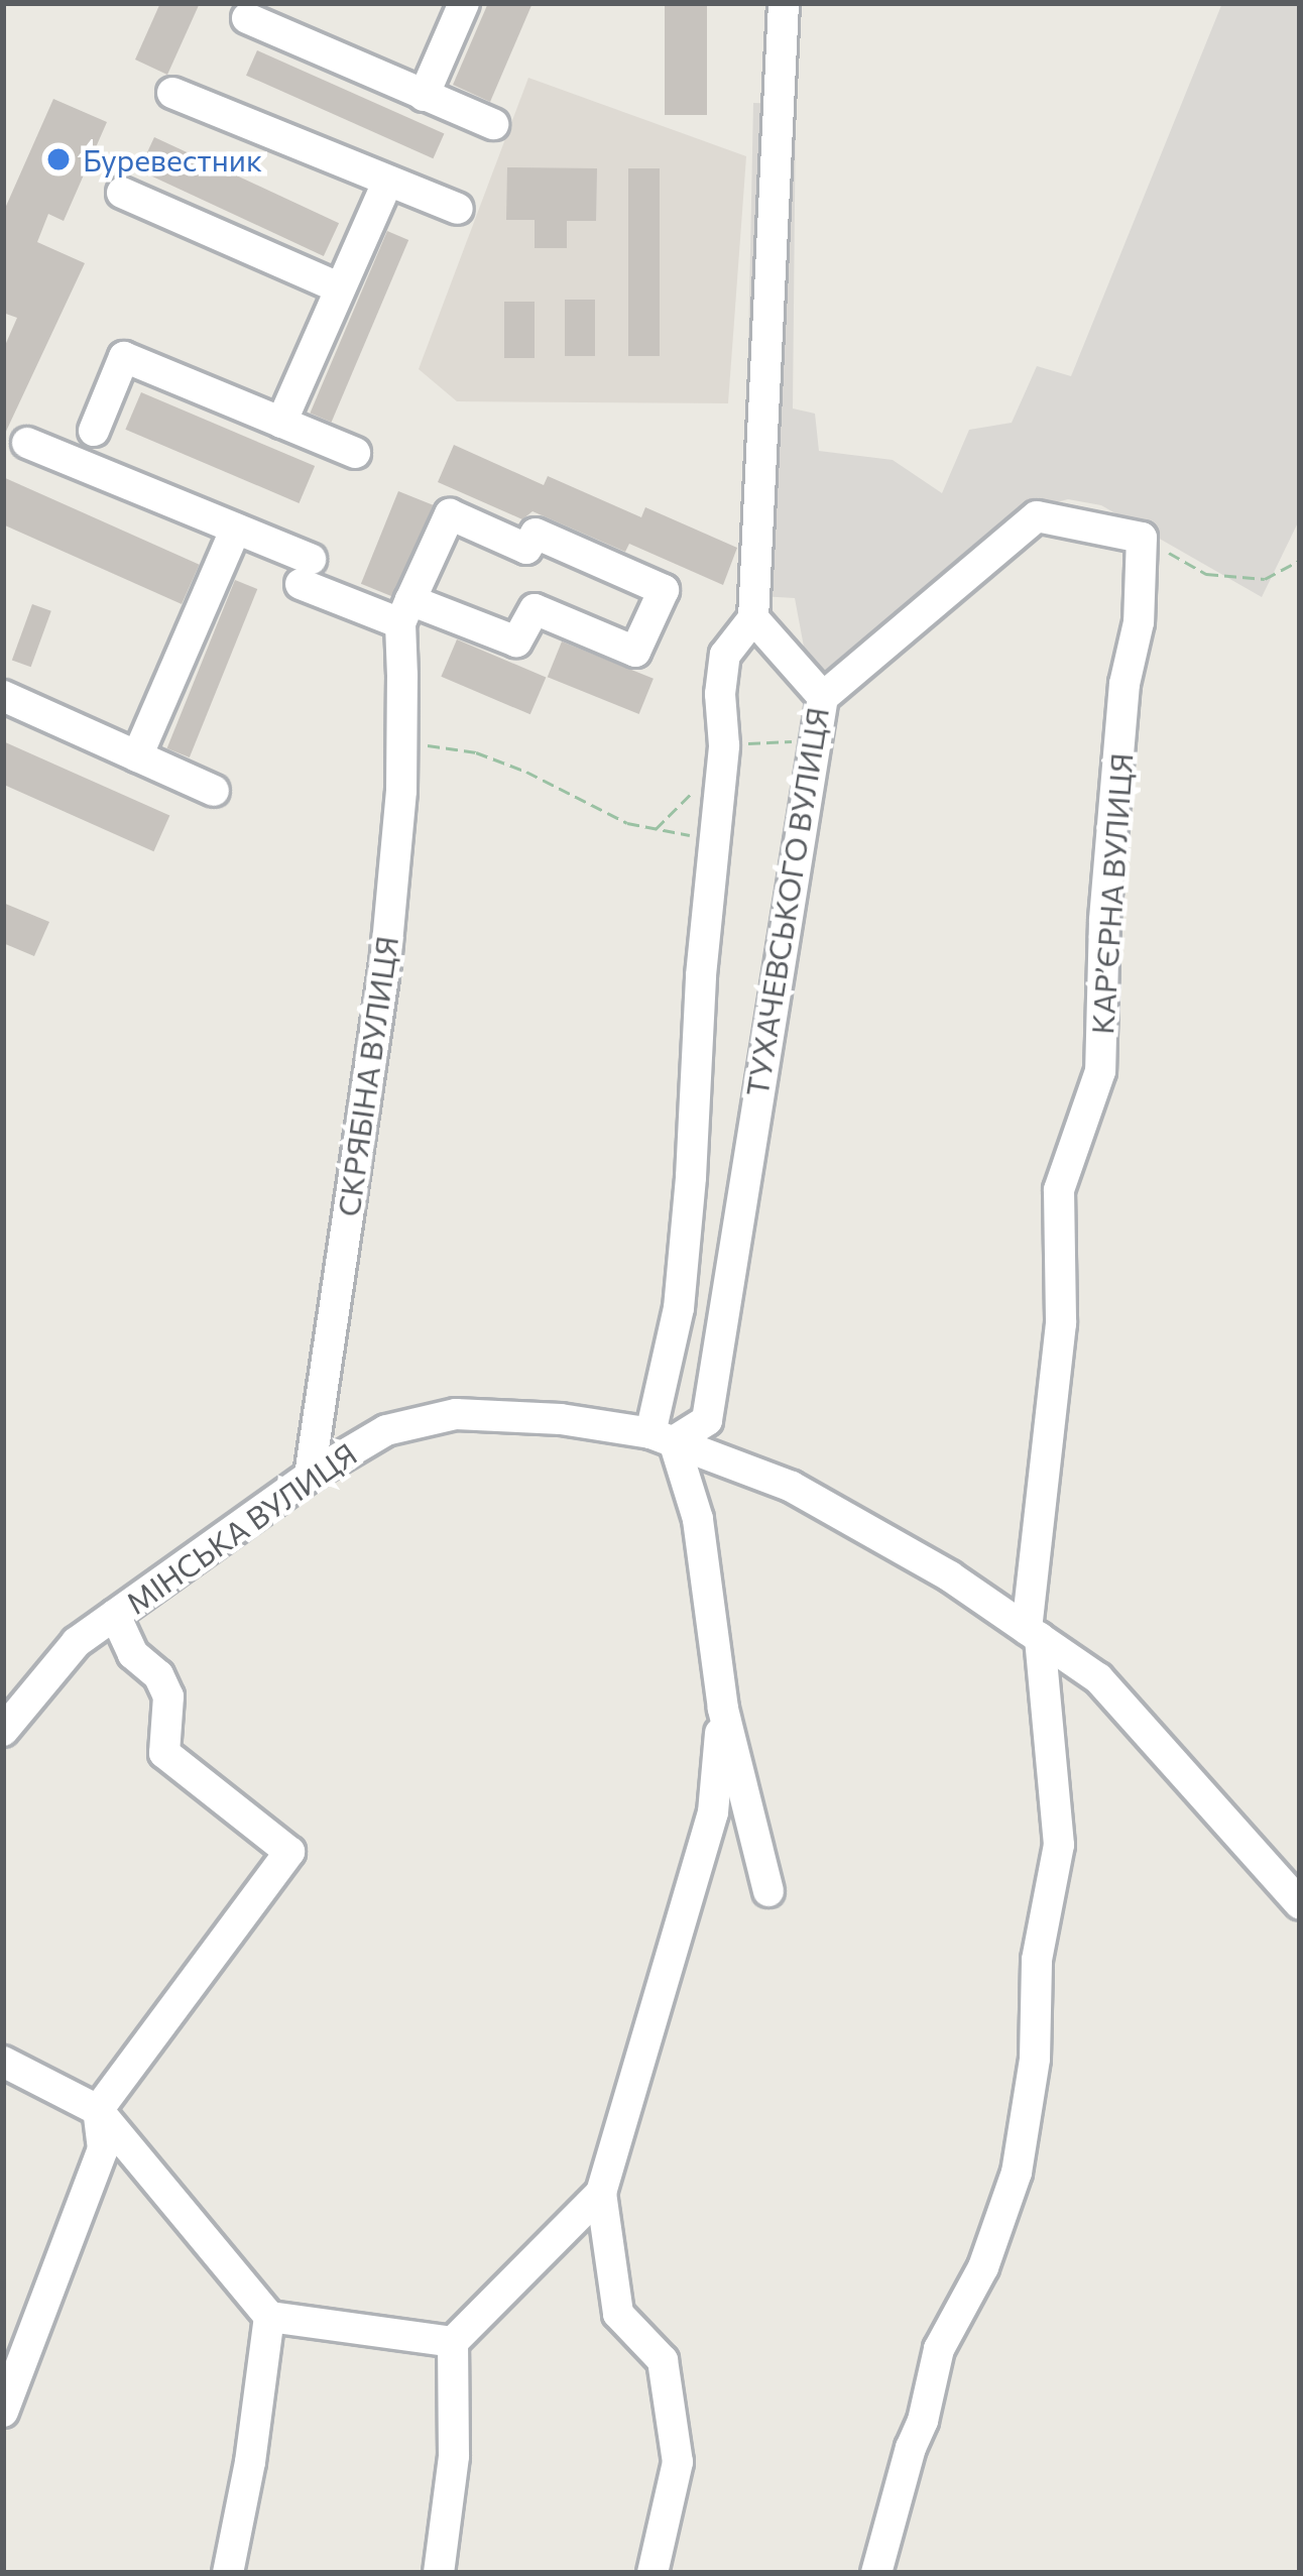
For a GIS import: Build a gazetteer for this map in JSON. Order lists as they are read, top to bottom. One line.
{"streets":{"street":["КАР’ЄРНА ВУЛИЦЯ","ТУХАЧЕВСЬКОГО ВУЛИЦЯ","СКРЯБІНА ВУЛИЦЯ","МІНСЬКА ВУЛИЦЯ"]},"crossings":[["КАР’ЄРНА ВУЛИЦЯ","МІНСЬКА ВУЛИЦЯ"],["ТУХАЧЕВСЬКОГО ВУЛИЦЯ","МІНСЬКА ВУЛИЦЯ"],["СКРЯБІНА ВУЛИЦЯ","МІНСЬКА ВУЛИЦЯ"]],"places":["Буревестник"]}
